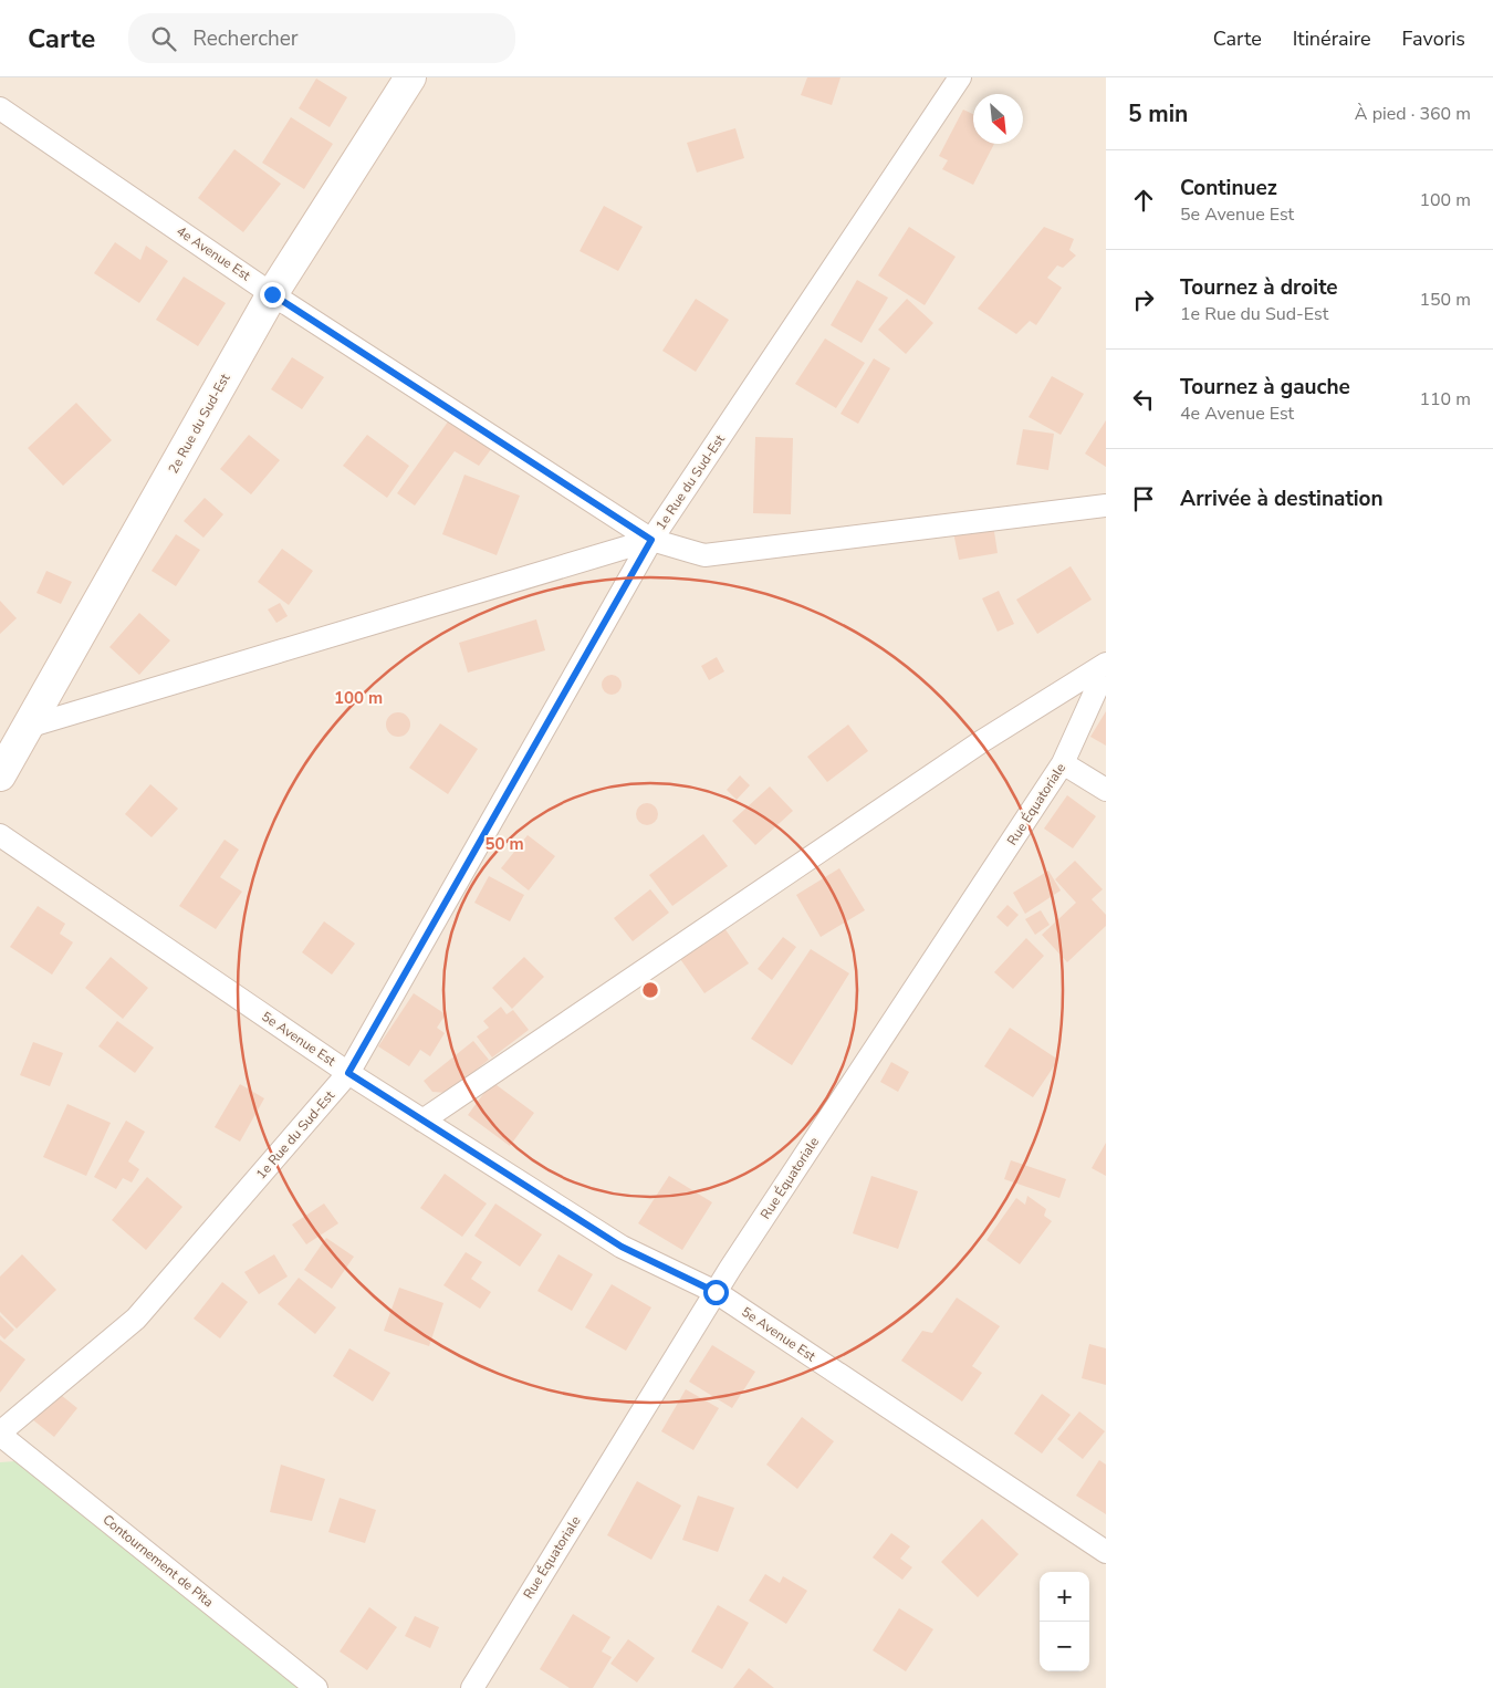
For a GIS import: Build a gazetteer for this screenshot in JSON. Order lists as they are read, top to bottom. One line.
{"streets":{"street":["4e Avenue Est","2e Rue du Sud-Est","1e Rue du Sud-Est","Rue Équatoriale","5e Avenue Est","Contournement de Pita"]},"crossings":[["4e Avenue Est","2e Rue du Sud-Est"],["4e Avenue Est","1e Rue du Sud-Est"],["1e Rue du Sud-Est","5e Avenue Est"],["1e Rue du Sud-Est","Contournement de Pita"],["Rue Équatoriale","5e Avenue Est"]],"north":"bottom right","page":{"header":"Carte","search":"Rechercher","nav":["Carte","Itinéraire","Favoris"],"heading":["5 min","À pied · 360 m"],"list":[["Continuez","5e Avenue Est","100 m"],["Tournez à droite","1e Rue du Sud-Est","150 m"],["Tournez à gauche","4e Avenue Est","110 m"],"Arrivée à destination"],"map_buttons":["+","−"]},"rings":["100 m","50 m"]}
